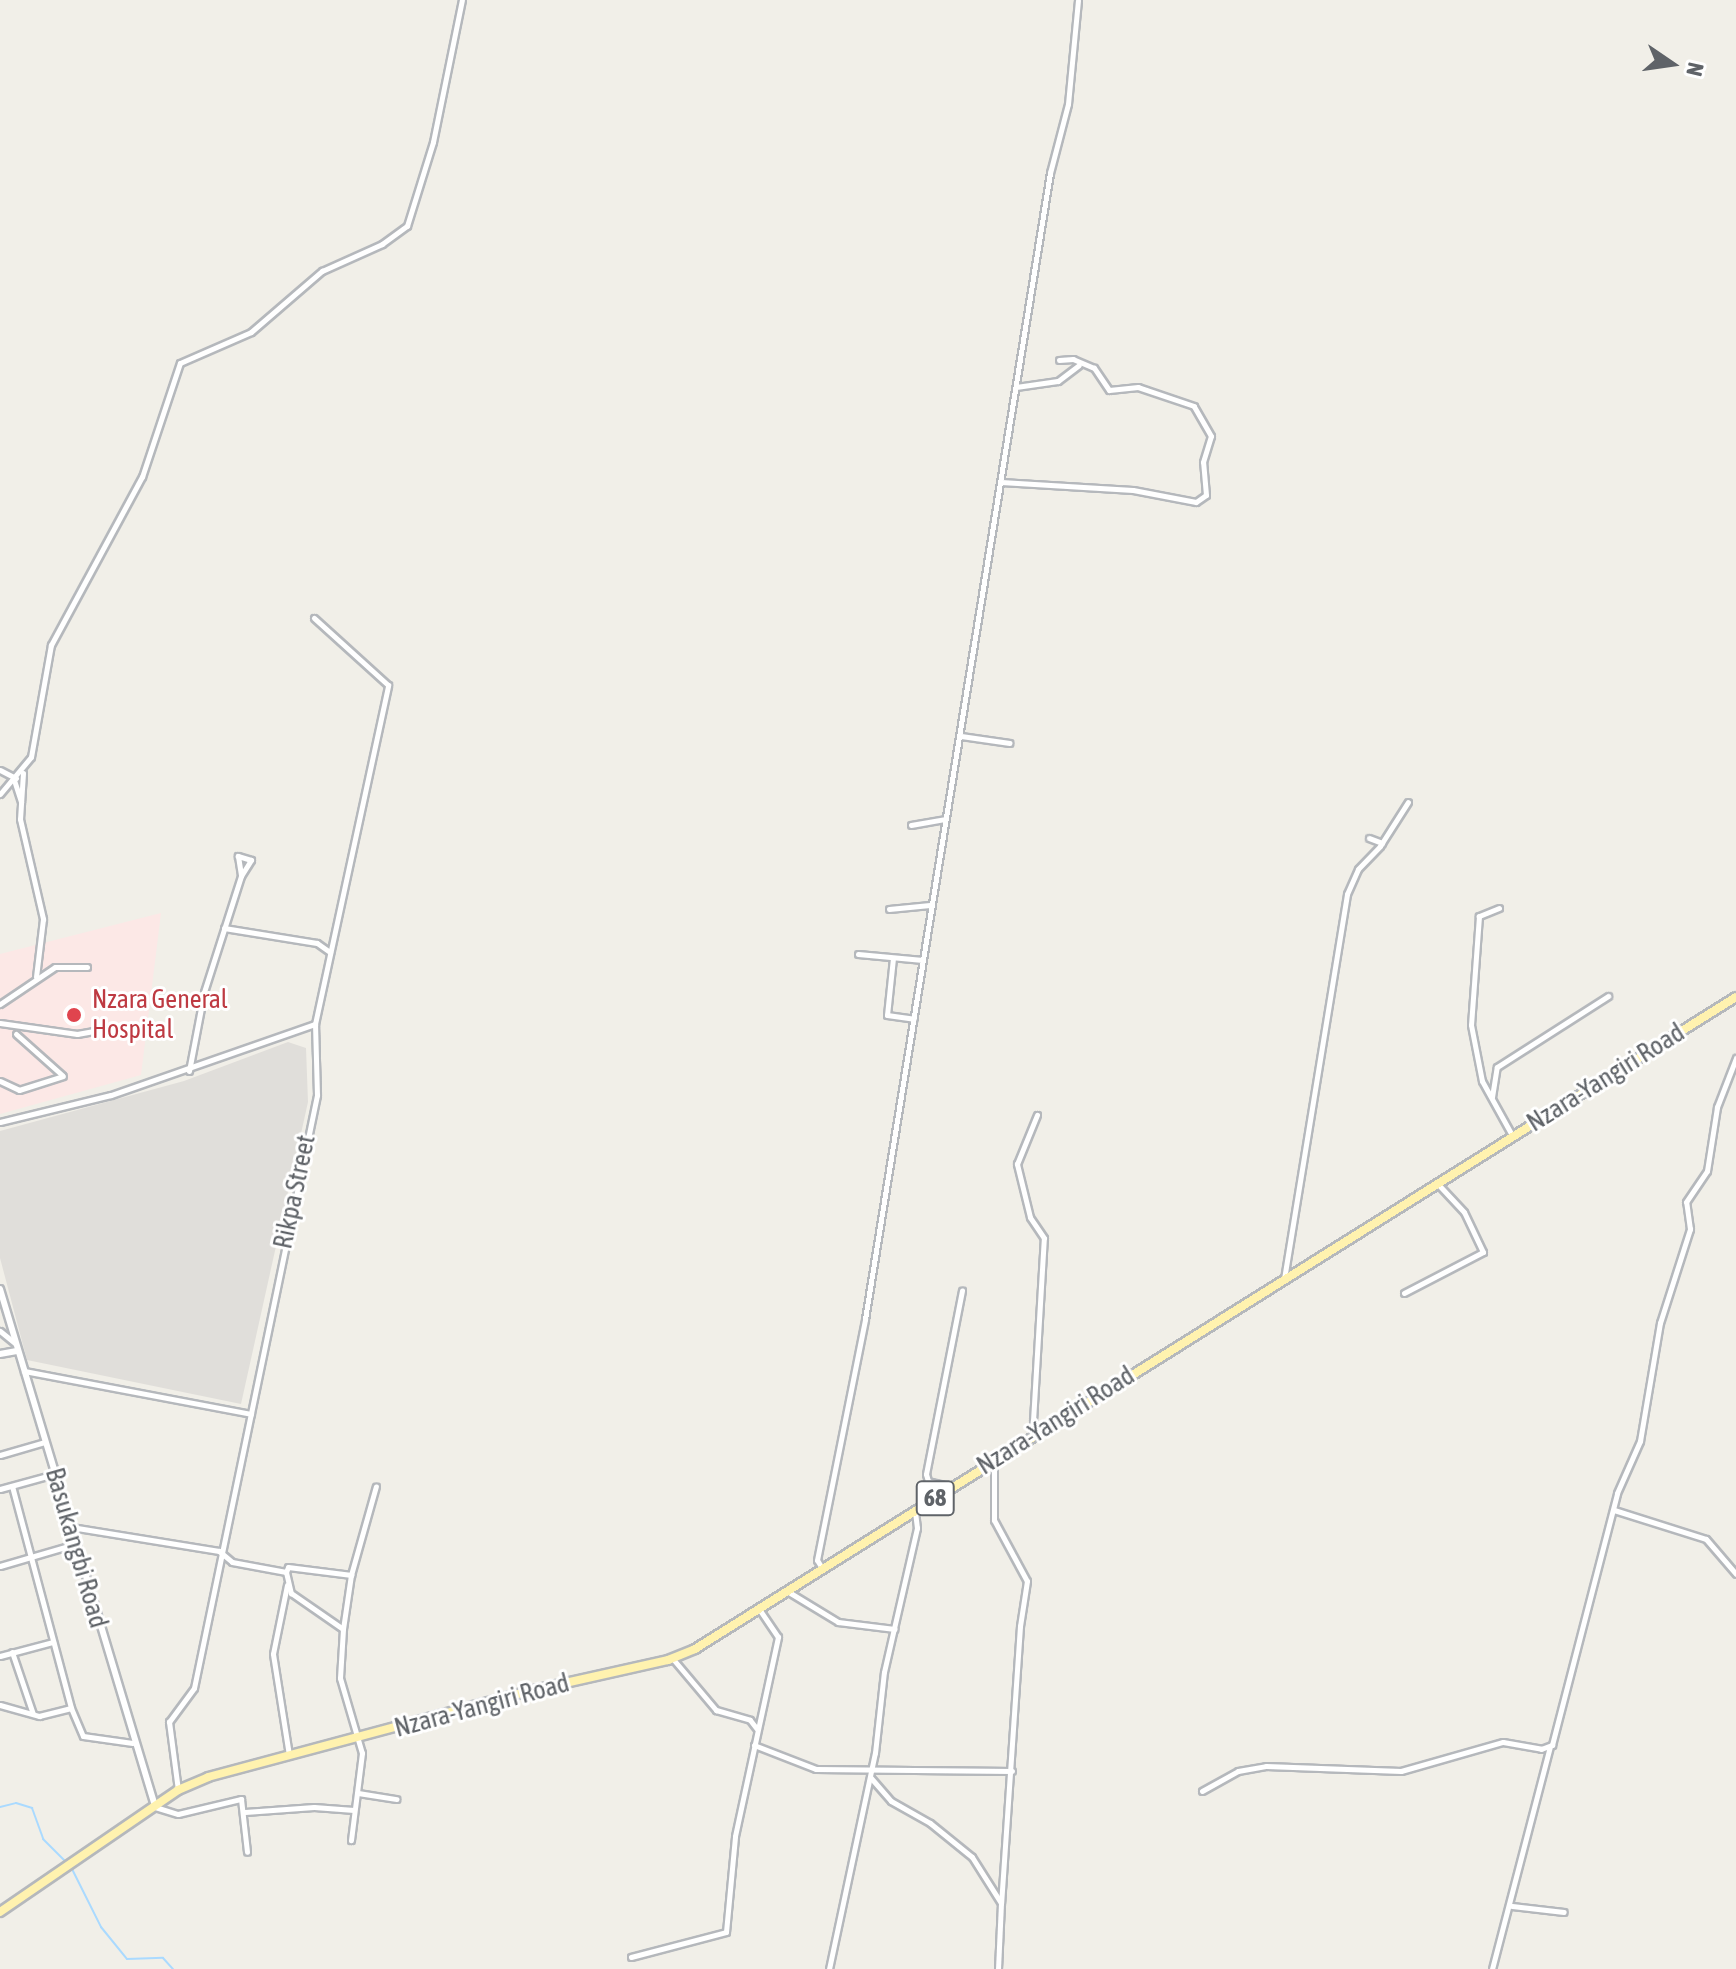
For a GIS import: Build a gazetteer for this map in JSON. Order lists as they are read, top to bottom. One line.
{"streets":{"main road":["Nzara-Yangiri Road","68"],"street":["Rikpa Street","Basukangbi Road"]},"crossings":[["Nzara-Yangiri Road","Rikpa Street"],["Nzara-Yangiri Road","Basukangbi Road"]],"places":["Nzara General Hospital"],"north":"right"}
